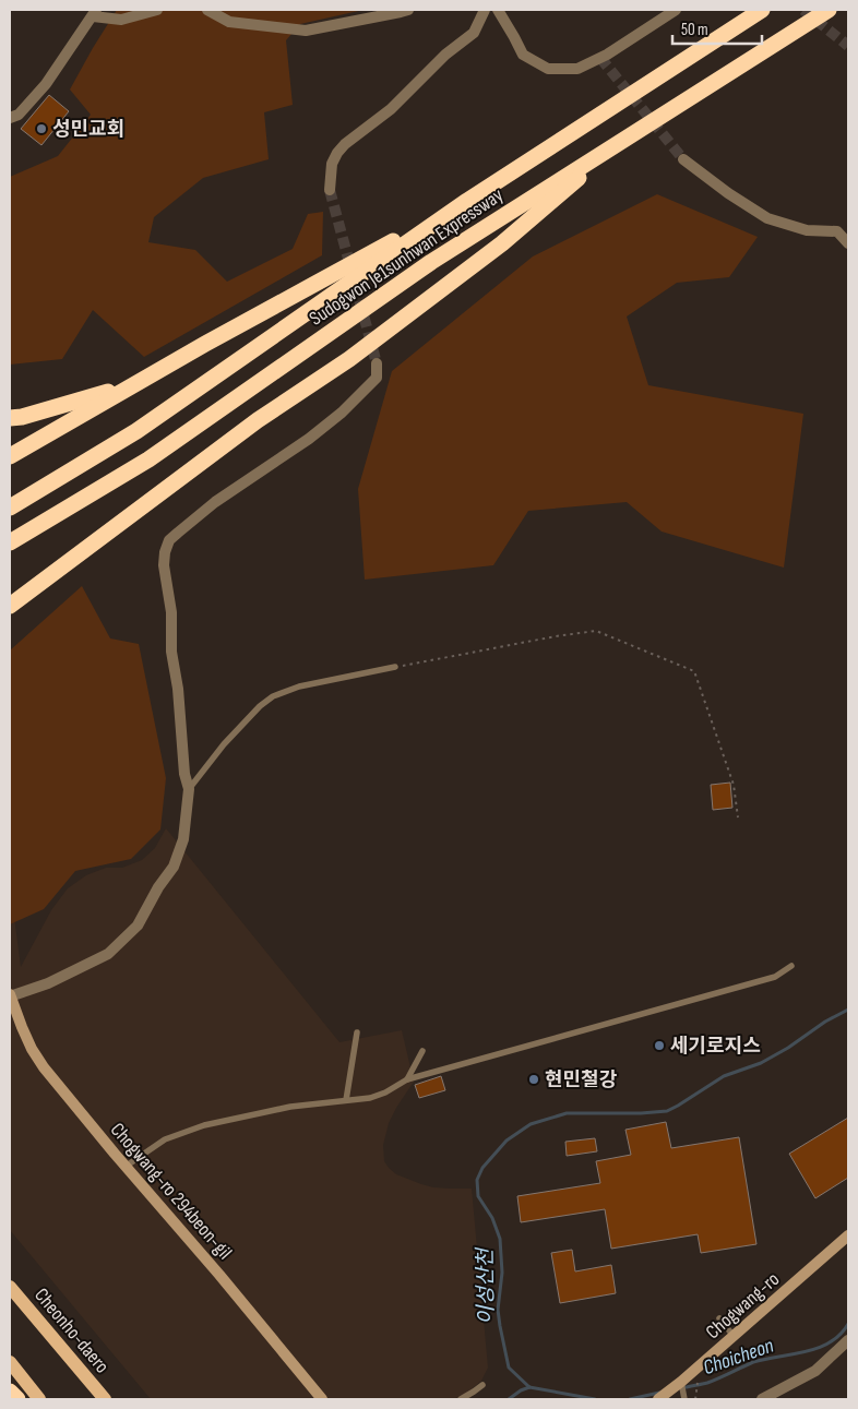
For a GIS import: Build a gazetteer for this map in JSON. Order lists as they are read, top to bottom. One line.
{"streets":{"highway":["Sudogwon Je1sunhwan Expressway"],"main road":["Cheonho-daero"],"street":["Chogwang-ro 294beon-gil","Chogwang-ro"]},"water":["이성산천","Choicheon"],"places":["성민교회","세기로지스","현민철강"],"scale_bar":"50 m"}
